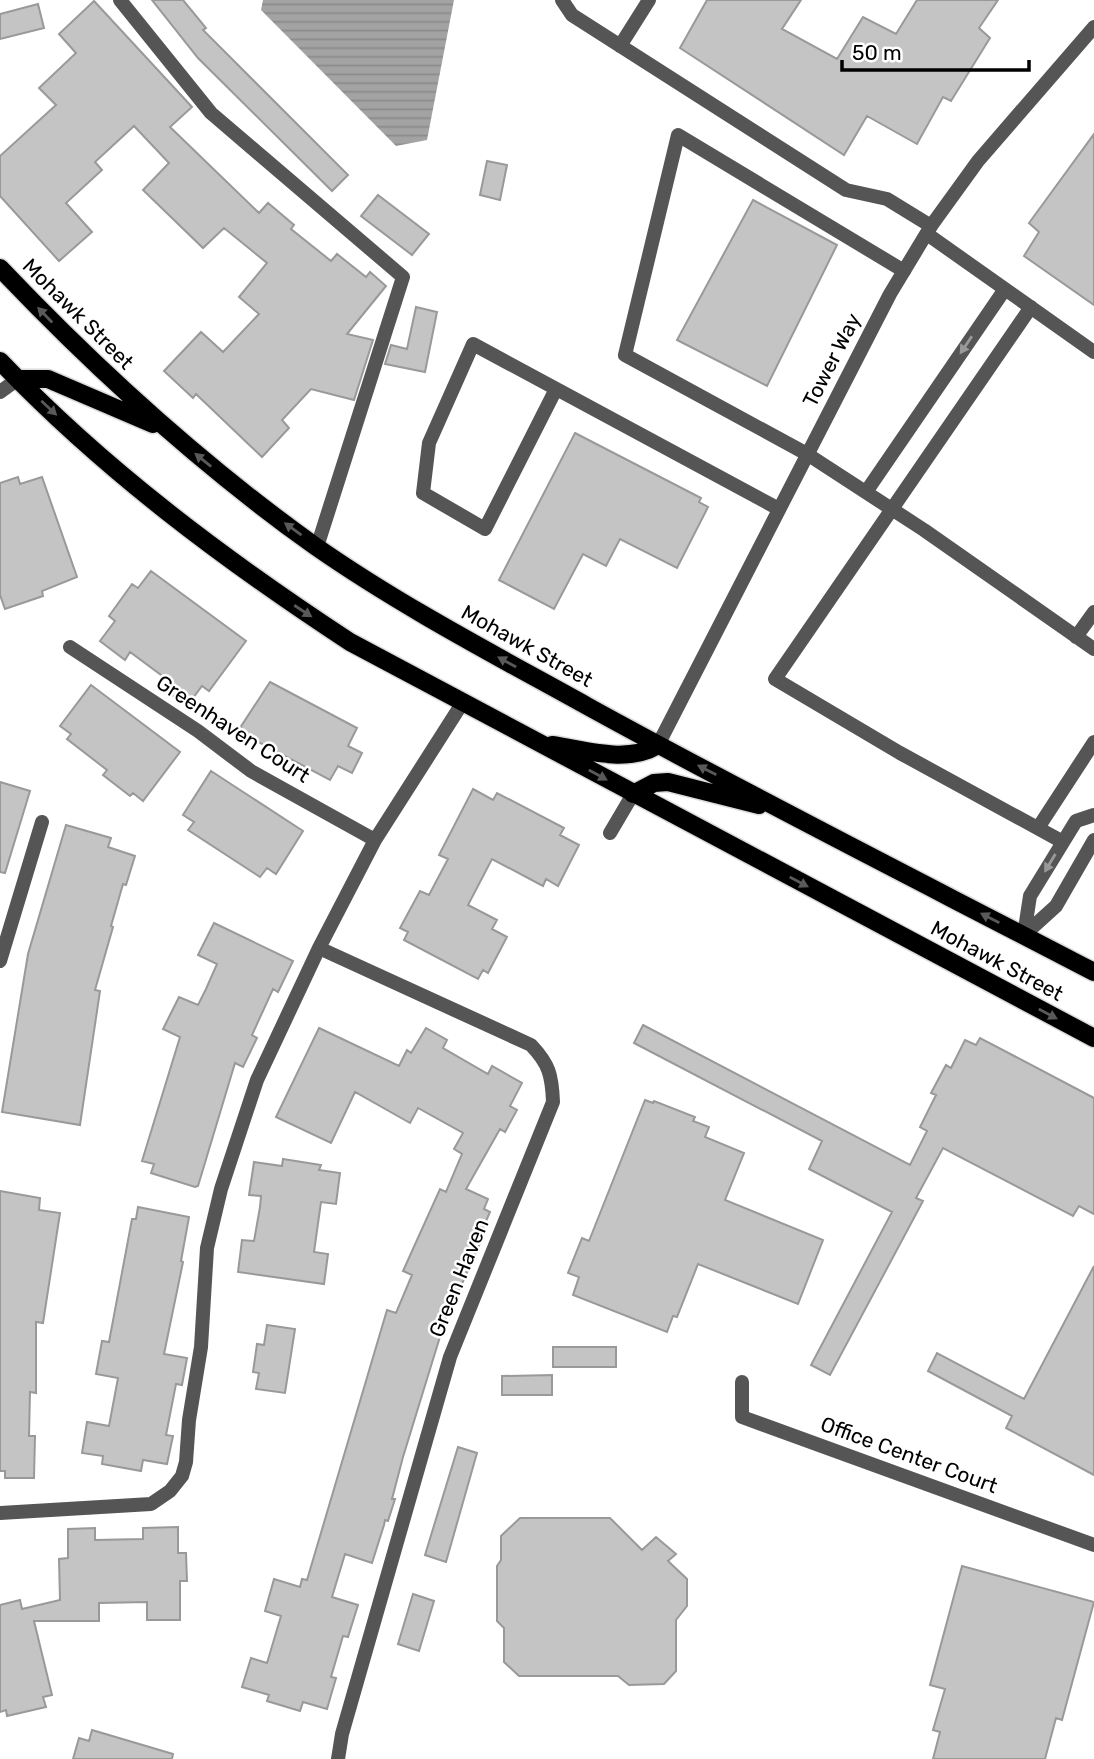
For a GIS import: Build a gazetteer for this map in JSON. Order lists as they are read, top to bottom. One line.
{"streets":{"main road":["Mohawk Street"],"street":["Tower Way","Greenhaven Court","Green Haven","Office Center Court"]},"crossings":[["Mohawk Street","Tower Way"]],"scale_bar":"50 m"}
